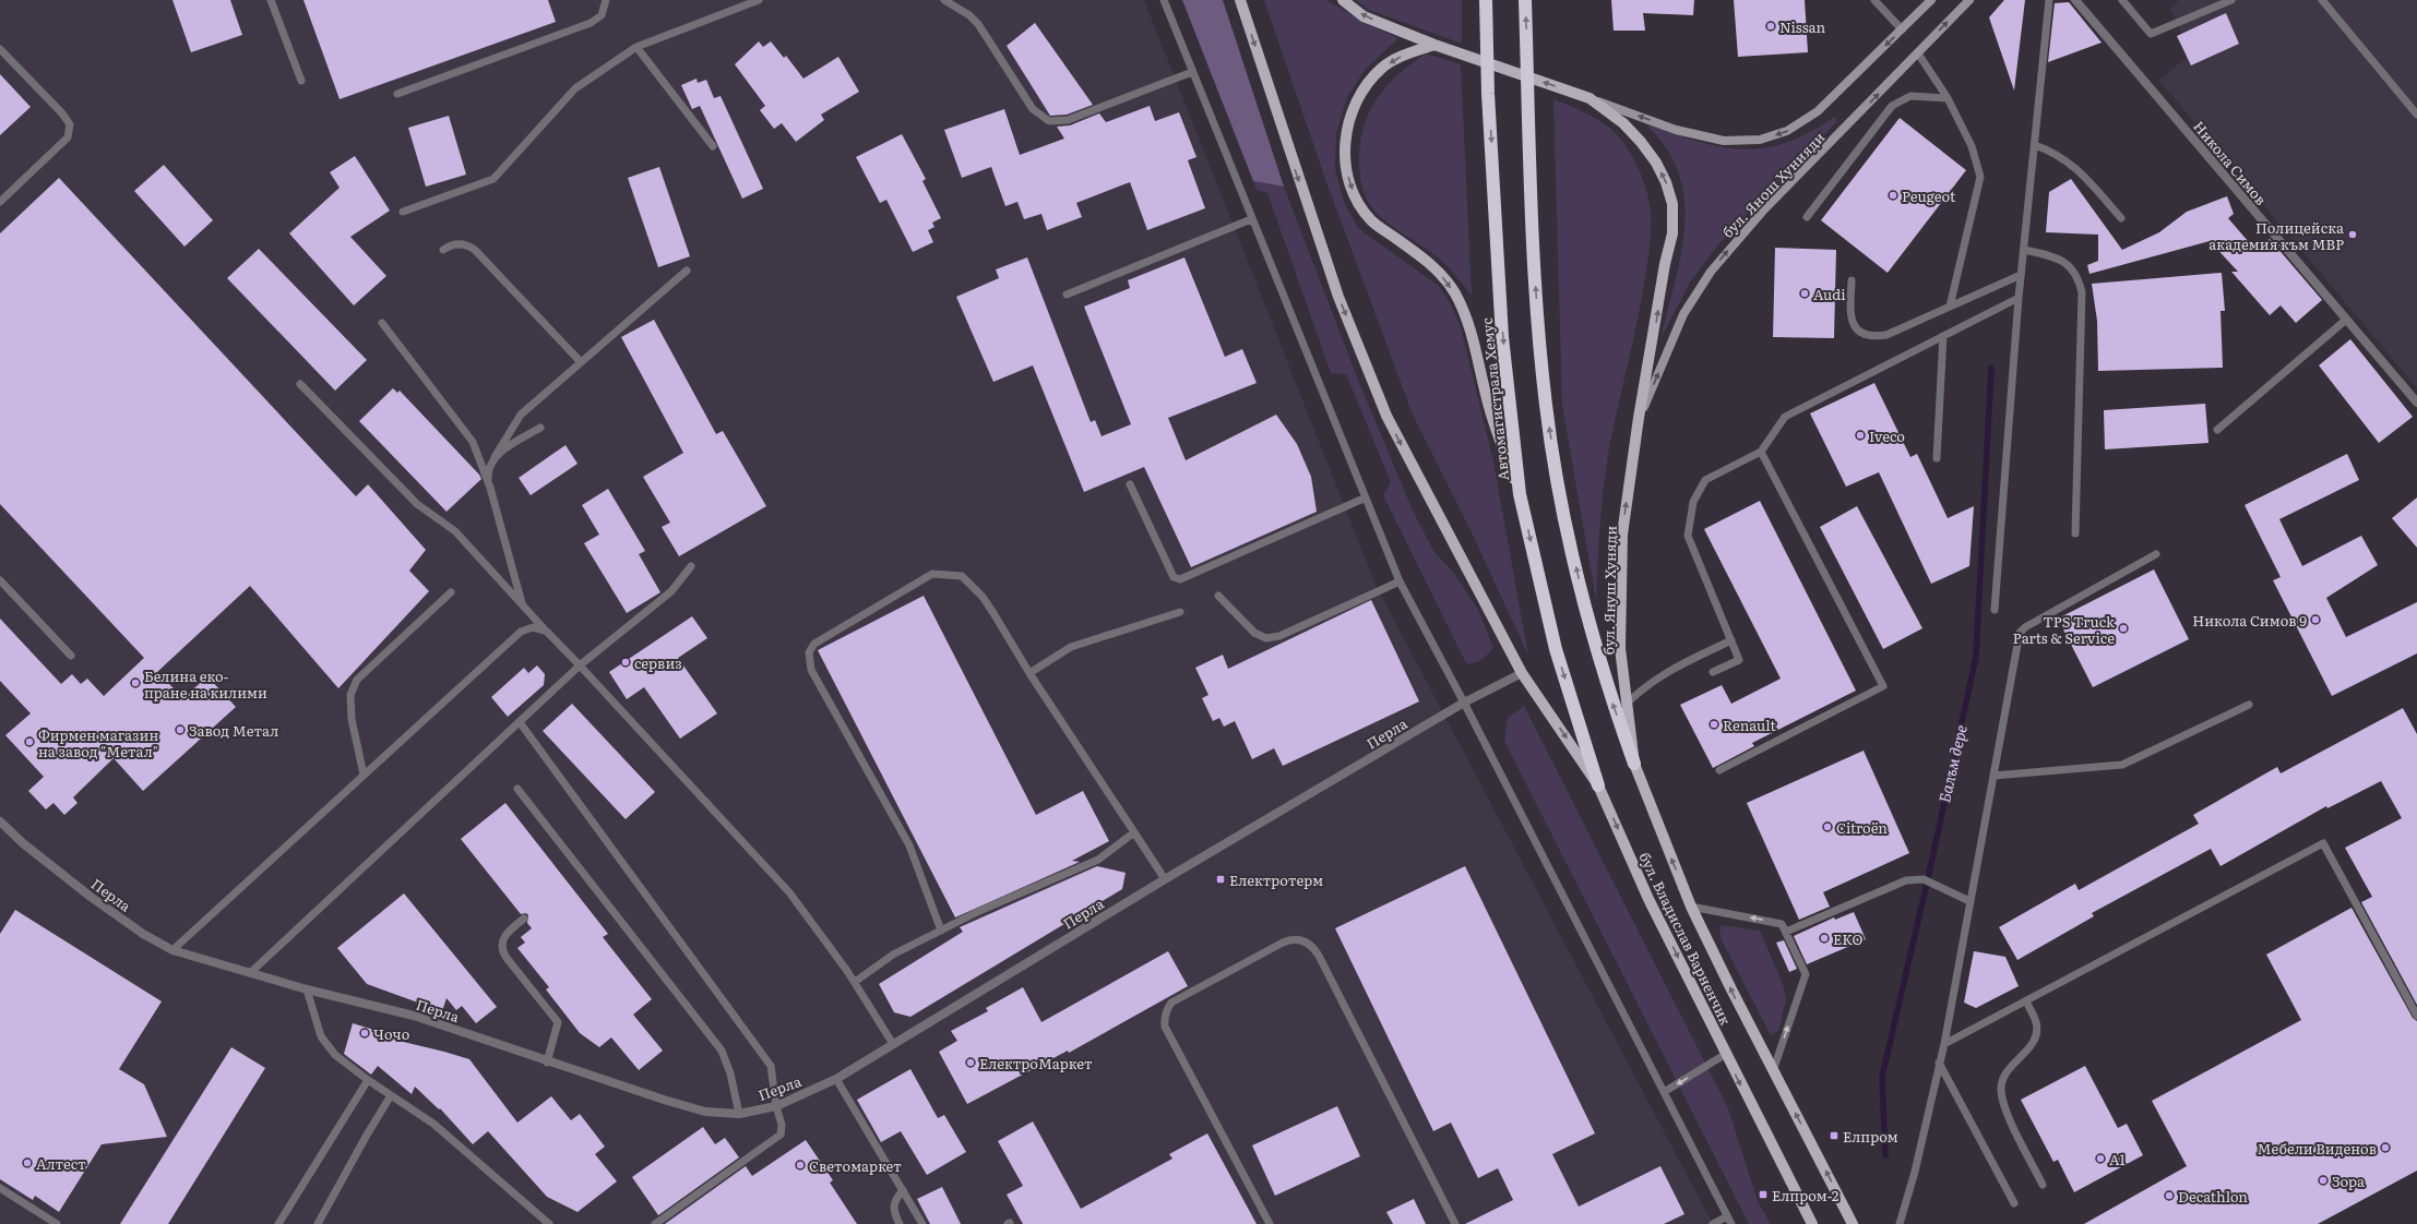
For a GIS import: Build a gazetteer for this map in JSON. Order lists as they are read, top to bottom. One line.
{"streets":{"highway":["Автомагистрала Хемус"],"main road":["бул. Януш Хуняди","бул. Владислав Варненчик"],"street":["Никола Симов","бул. Янош Хунияди","Перла"]},"crossings":[["бул. Янош Хунияди","бул. Януш Хуняди"],["Автомагистрала Хемус","бул. Владислав Варненчик"],["бул. Януш Хуняди","бул. Владислав Варненчик"],["Перла","бул. Владислав Варненчик"]],"one_way":["бул. Януш Хуняди"],"water":["Балъм дере"],"places":{"other":["Nissan","Peugeot","Полицейска академия към МВР","Audi","Iveco","Никола Симов 9","TPS Truck Parts & Service","сервиз","Белина еко- пране на килими","Renault","Завод Метал","Фирмен магазин на завод \"Метал\"","Citroën","EKO","Чочо","ЕлектроМаркет","Мебели Виденов","A1","Алтест","Светомаркет","Зора","Decathlon"],"transit":["Електротерм","Елпром","Елпром-2"]}}
